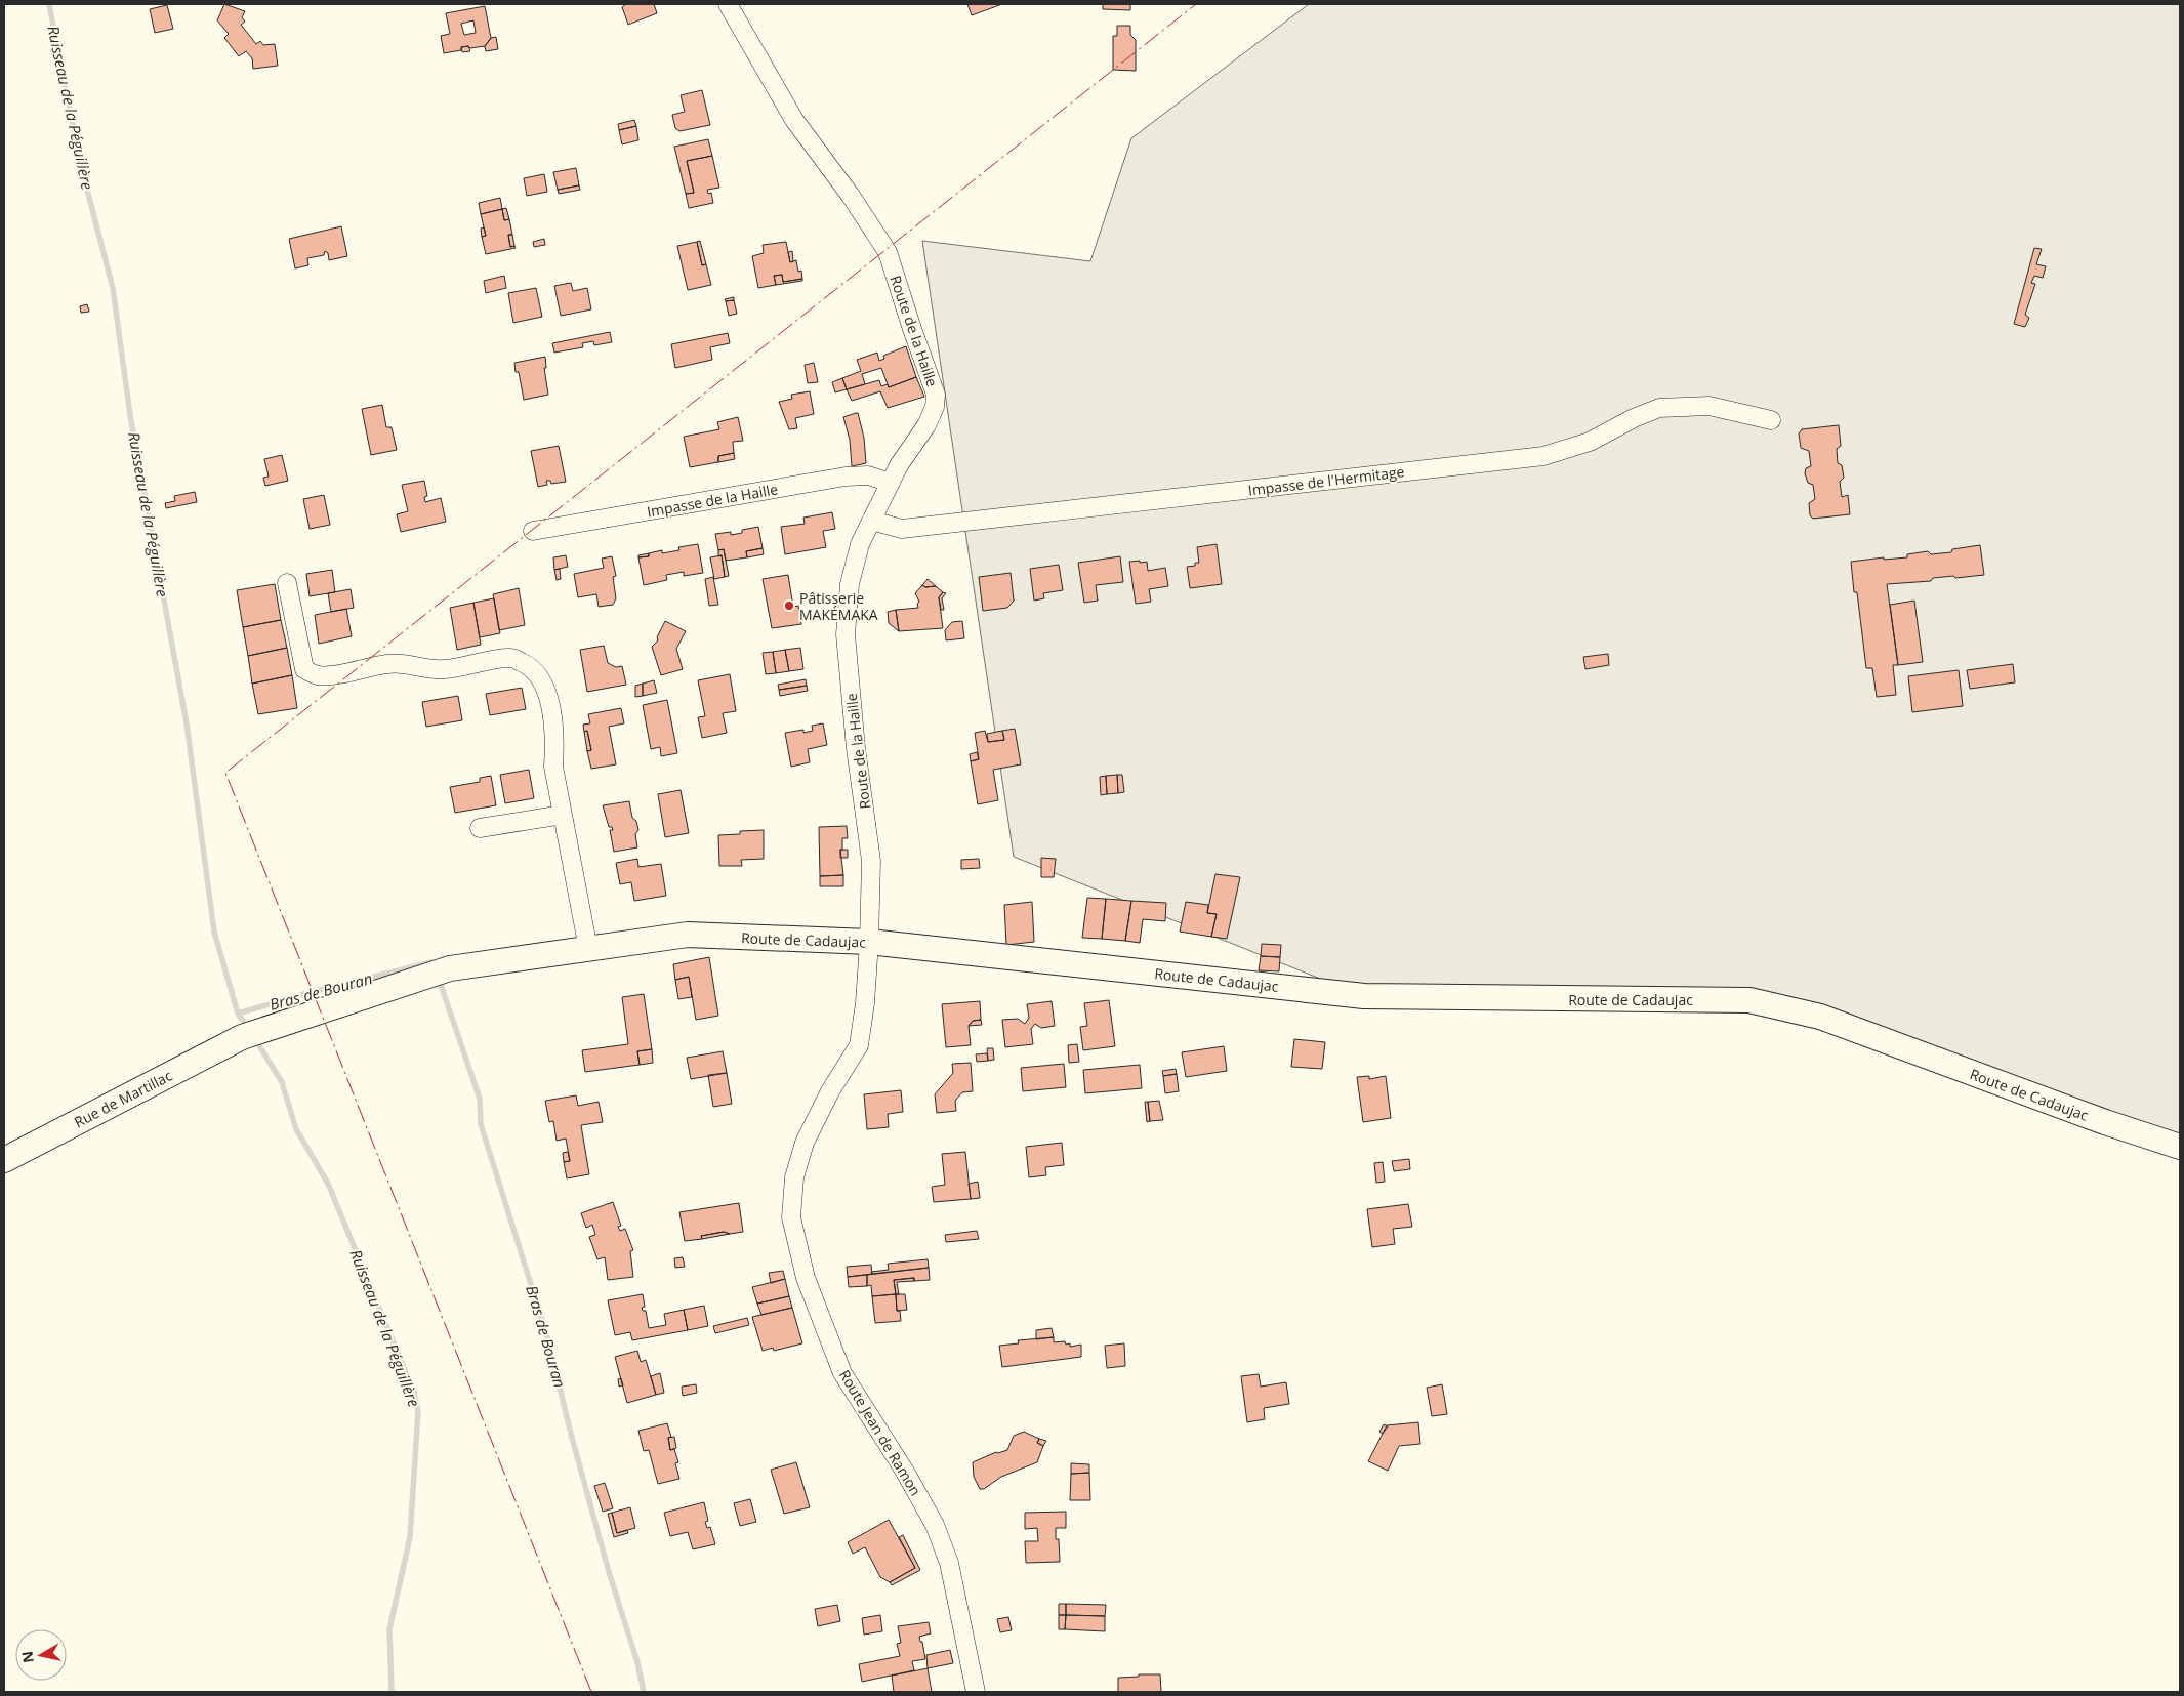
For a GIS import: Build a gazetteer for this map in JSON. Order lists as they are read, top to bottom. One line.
{"streets":{"street":["Route de la Haille","Impasse de l'Hermitage","Impasse de la Haille","Route de Cadaujac","Rue de Martillac","Route Jean de Ramon"]},"crossings":[["Route de la Haille","Impasse de l'Hermitage"],["Route de la Haille","Impasse de la Haille"],["Route de la Haille","Route de Cadaujac"],["Route de la Haille","Route Jean de Ramon"],["Route de Cadaujac","Rue de Martillac"],["Route de Cadaujac","Route Jean de Ramon"]],"water":["Ruisseau de la Péguillère","Bras de Bouran"],"places":["Pâtisserie MAKÉMAKA"],"north":"left"}
